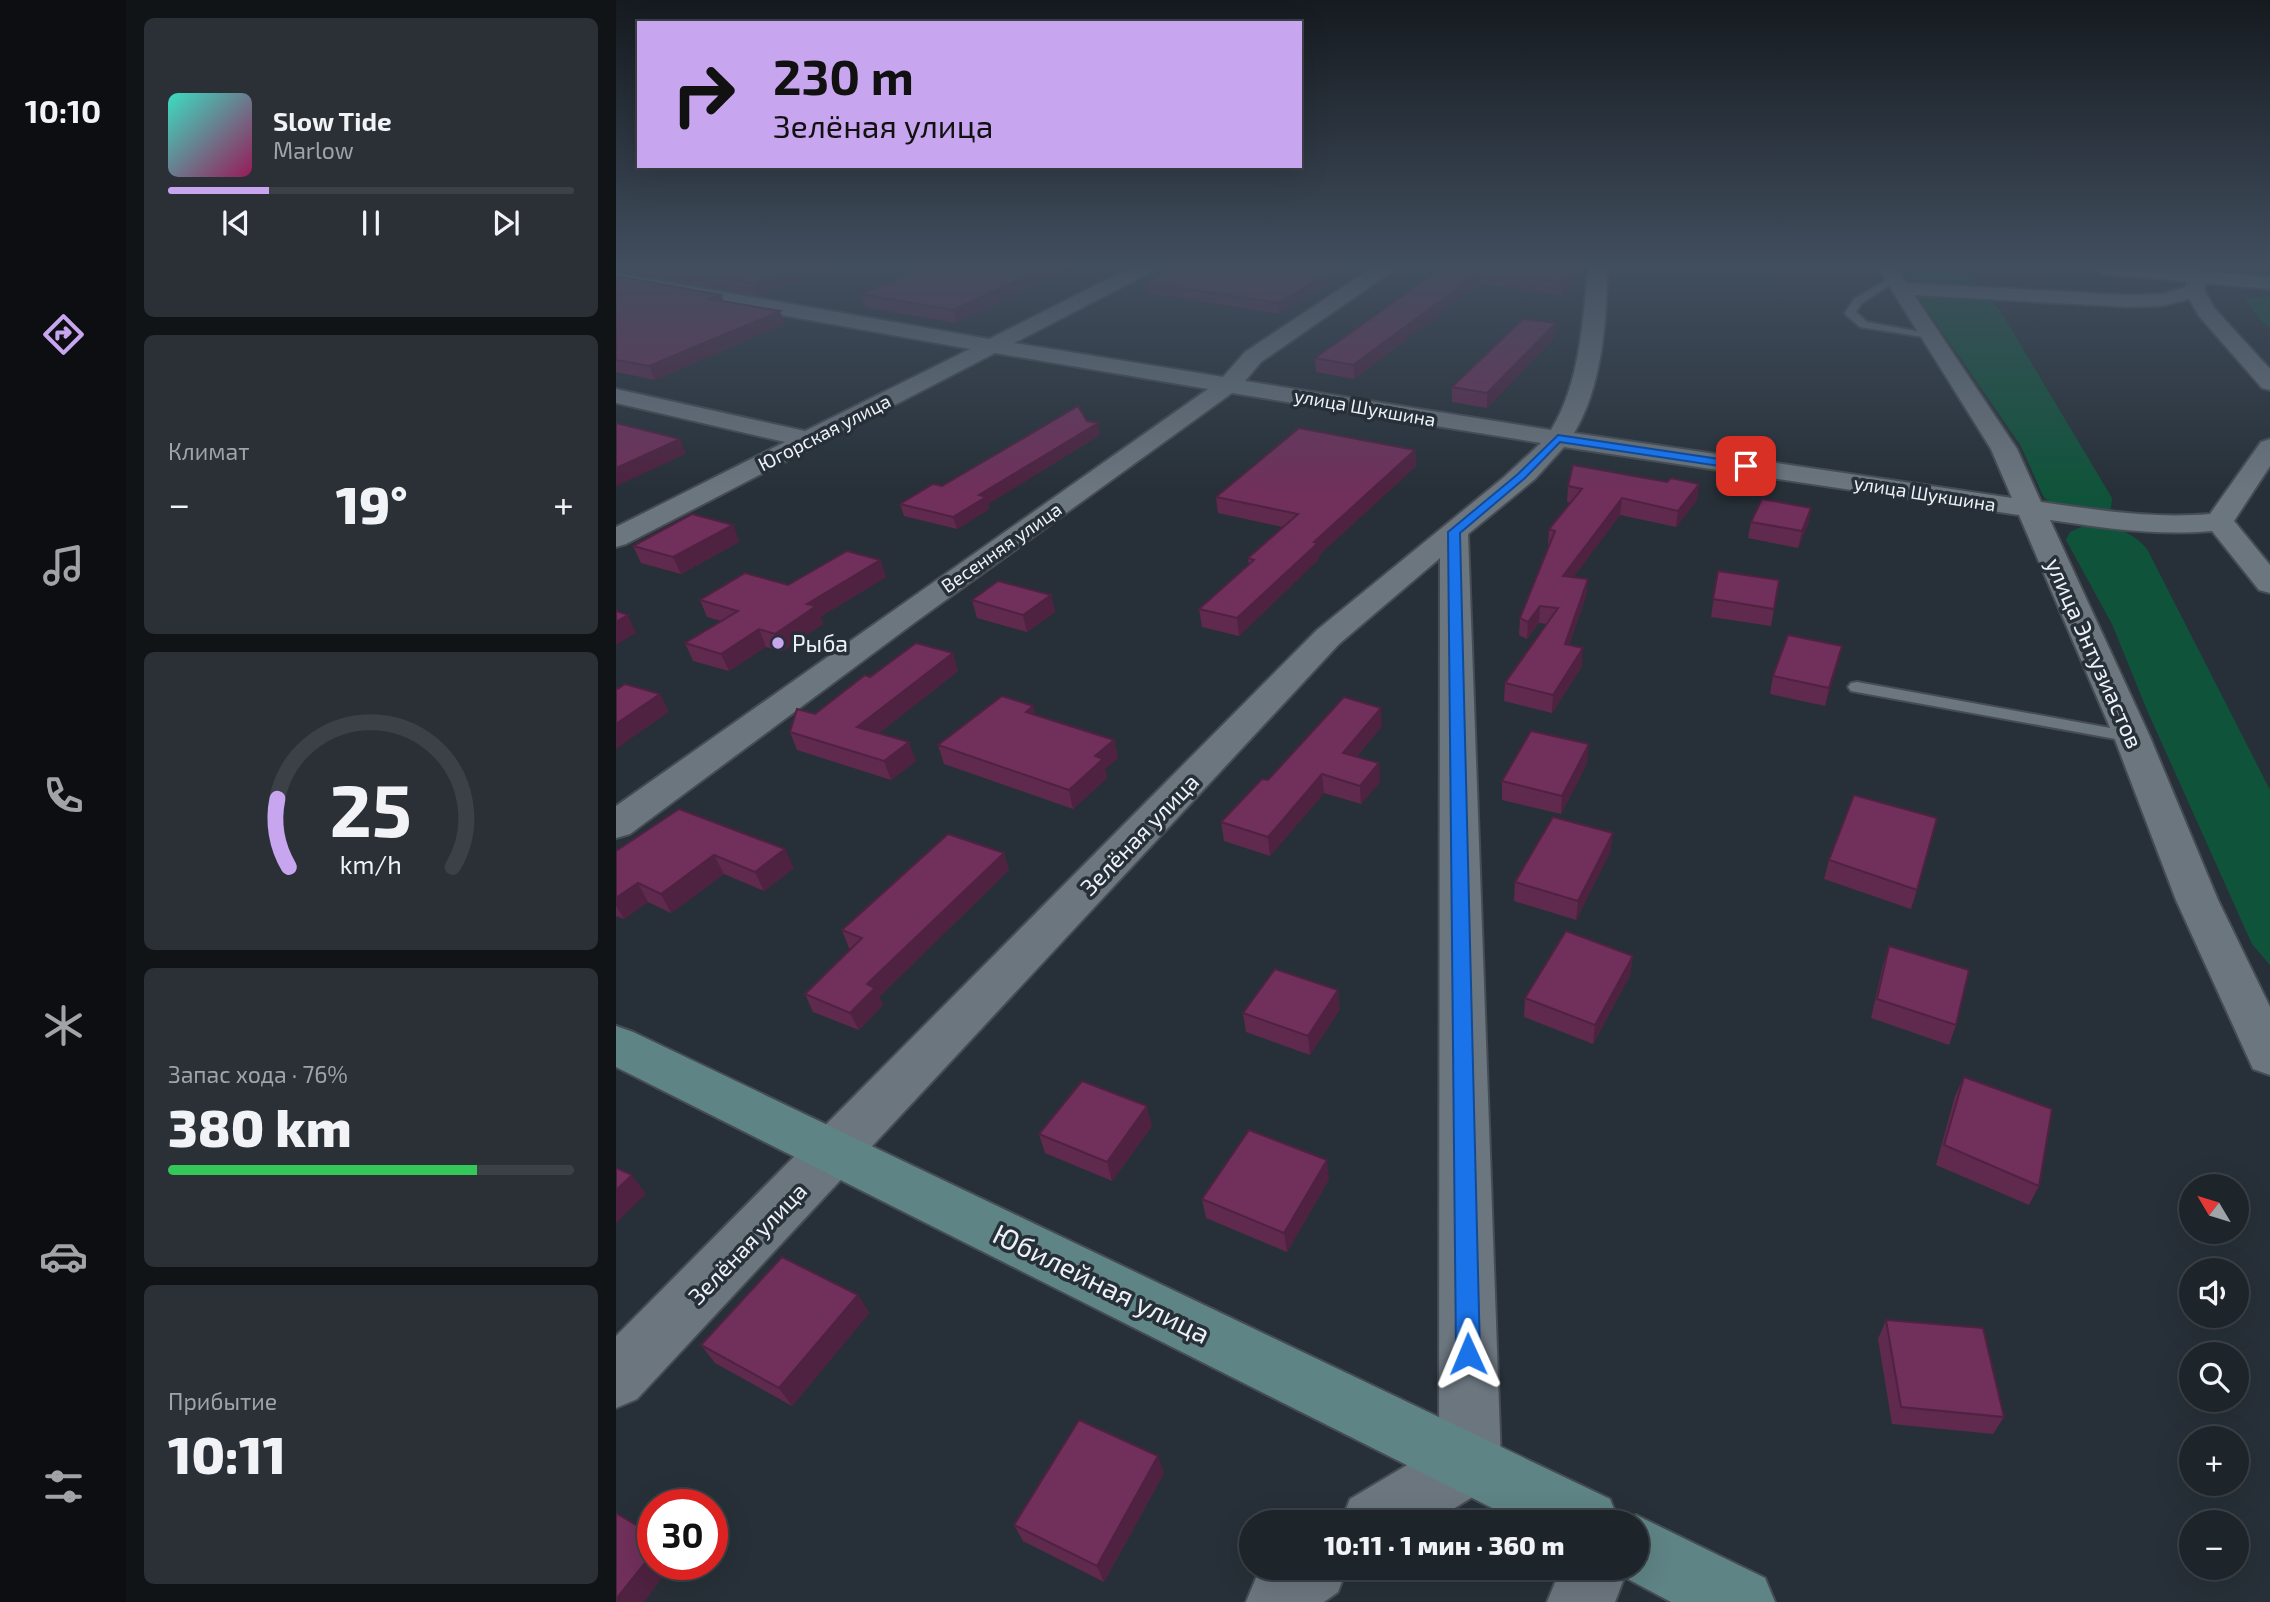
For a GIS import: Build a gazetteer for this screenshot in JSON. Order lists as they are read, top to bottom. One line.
{"streets":{"street":["улица Шукшина","Югорская улица","Весенняя улица","улица Энтузиастов","Зелёная улица","Юбилейная улица"]},"crossings":[["улица Шукшина","Югорская улица"],["улица Шукшина","Весенняя улица"],["улица Шукшина","улица Энтузиастов"],["улица Шукшина","Зелёная улица"],["Зелёная улица","Юбилейная улица"]],"places":["Рыба"],"north":"top left","page":{"tabs":"10:10","turn":["230 m","Зелёная улица"],"song":["Slow Tide","Marlow"],"tile":["Климат",["Запас хода · 76%","380 km"],["Прибытие","10:11"]],"heat":["−","19°","+"],"map_buttons":["+","−"],"limit":"30","trip":"10:11 · 1 мин · 360 m","gauge":["25","km/h"]}}
